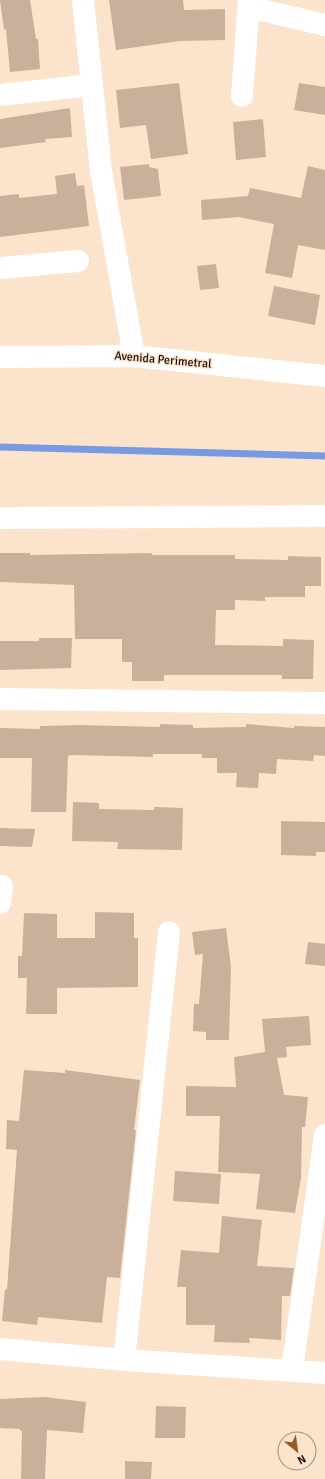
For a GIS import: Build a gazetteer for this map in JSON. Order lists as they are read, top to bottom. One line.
{"streets":{"street":["Avenida Perimetral"]},"north":"bottom right"}
